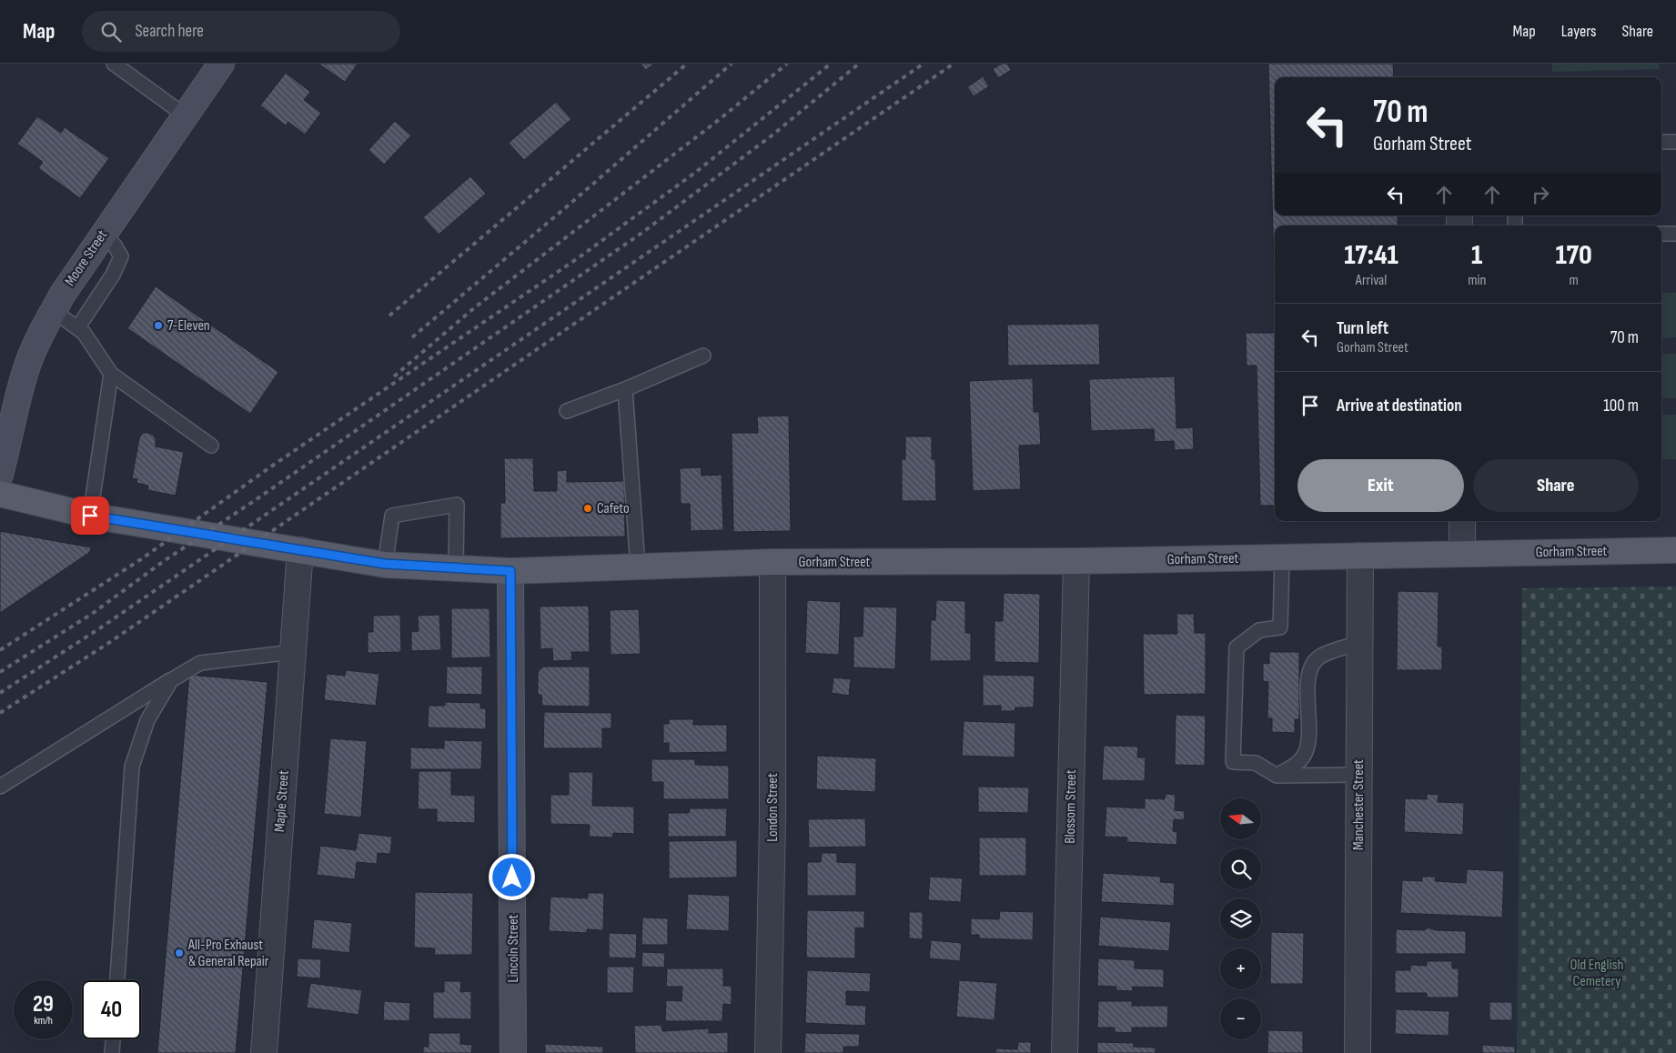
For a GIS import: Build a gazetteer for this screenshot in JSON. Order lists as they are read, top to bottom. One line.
{"streets":{"main road":["Gorham Street"],"street":["Moore Street","Maple Street","Manchester Street","Blossom Street","London Street","Lincoln Street"]},"crossings":[["Gorham Street","Maple Street"],["Gorham Street","Manchester Street"],["Gorham Street","Blossom Street"],["Gorham Street","London Street"],["Gorham Street","Lincoln Street"]],"parks":["Old English Cemetery"],"places":["7-Eleven","Cafeto","All-Pro Exhaust & General Repair"],"north":"left","page":{"header":"Map","search":"Search here","nav":["Map","Layers","Share"],"turn":["70 m","Gorham Street"],"eta":["17:41","Arrival","1","min","170","m"],"list":[{"name":"Turn left","note":"Gorham Street","value":"70 m"},{"name":"Arrive at destination","value":"100 m"}],"buttons":["Exit","Share"],"map_buttons":["+","−"],"speed":"29 km/h","limit":"40"}}
